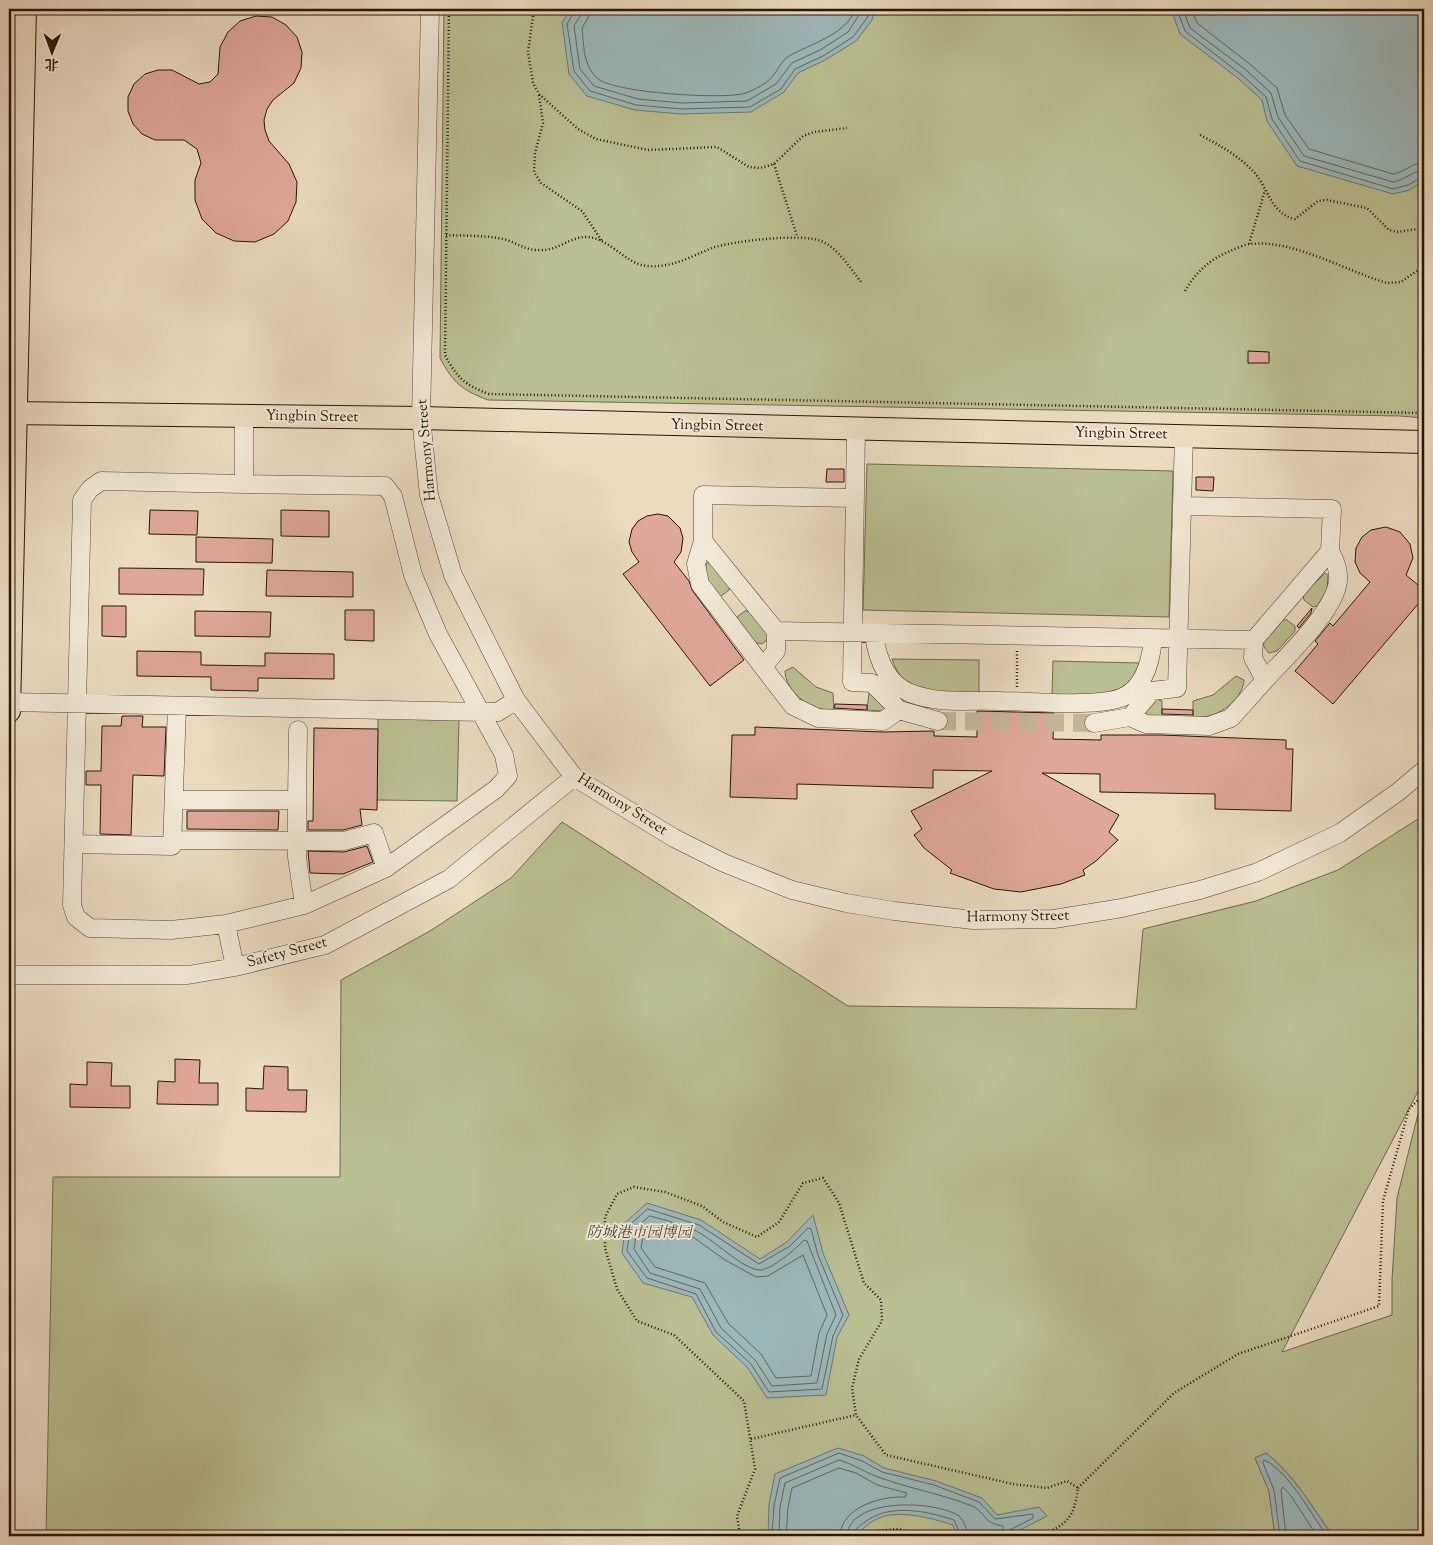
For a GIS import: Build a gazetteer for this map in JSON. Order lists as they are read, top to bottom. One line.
{"streets":{"main road":["Yingbin Street"],"street":["Harmony Street","Safety Street"]},"crossings":[["Yingbin Street","Harmony Street"],["Harmony Street","Safety Street"]],"parks":["防城港市园博园"],"north":"bottom"}
